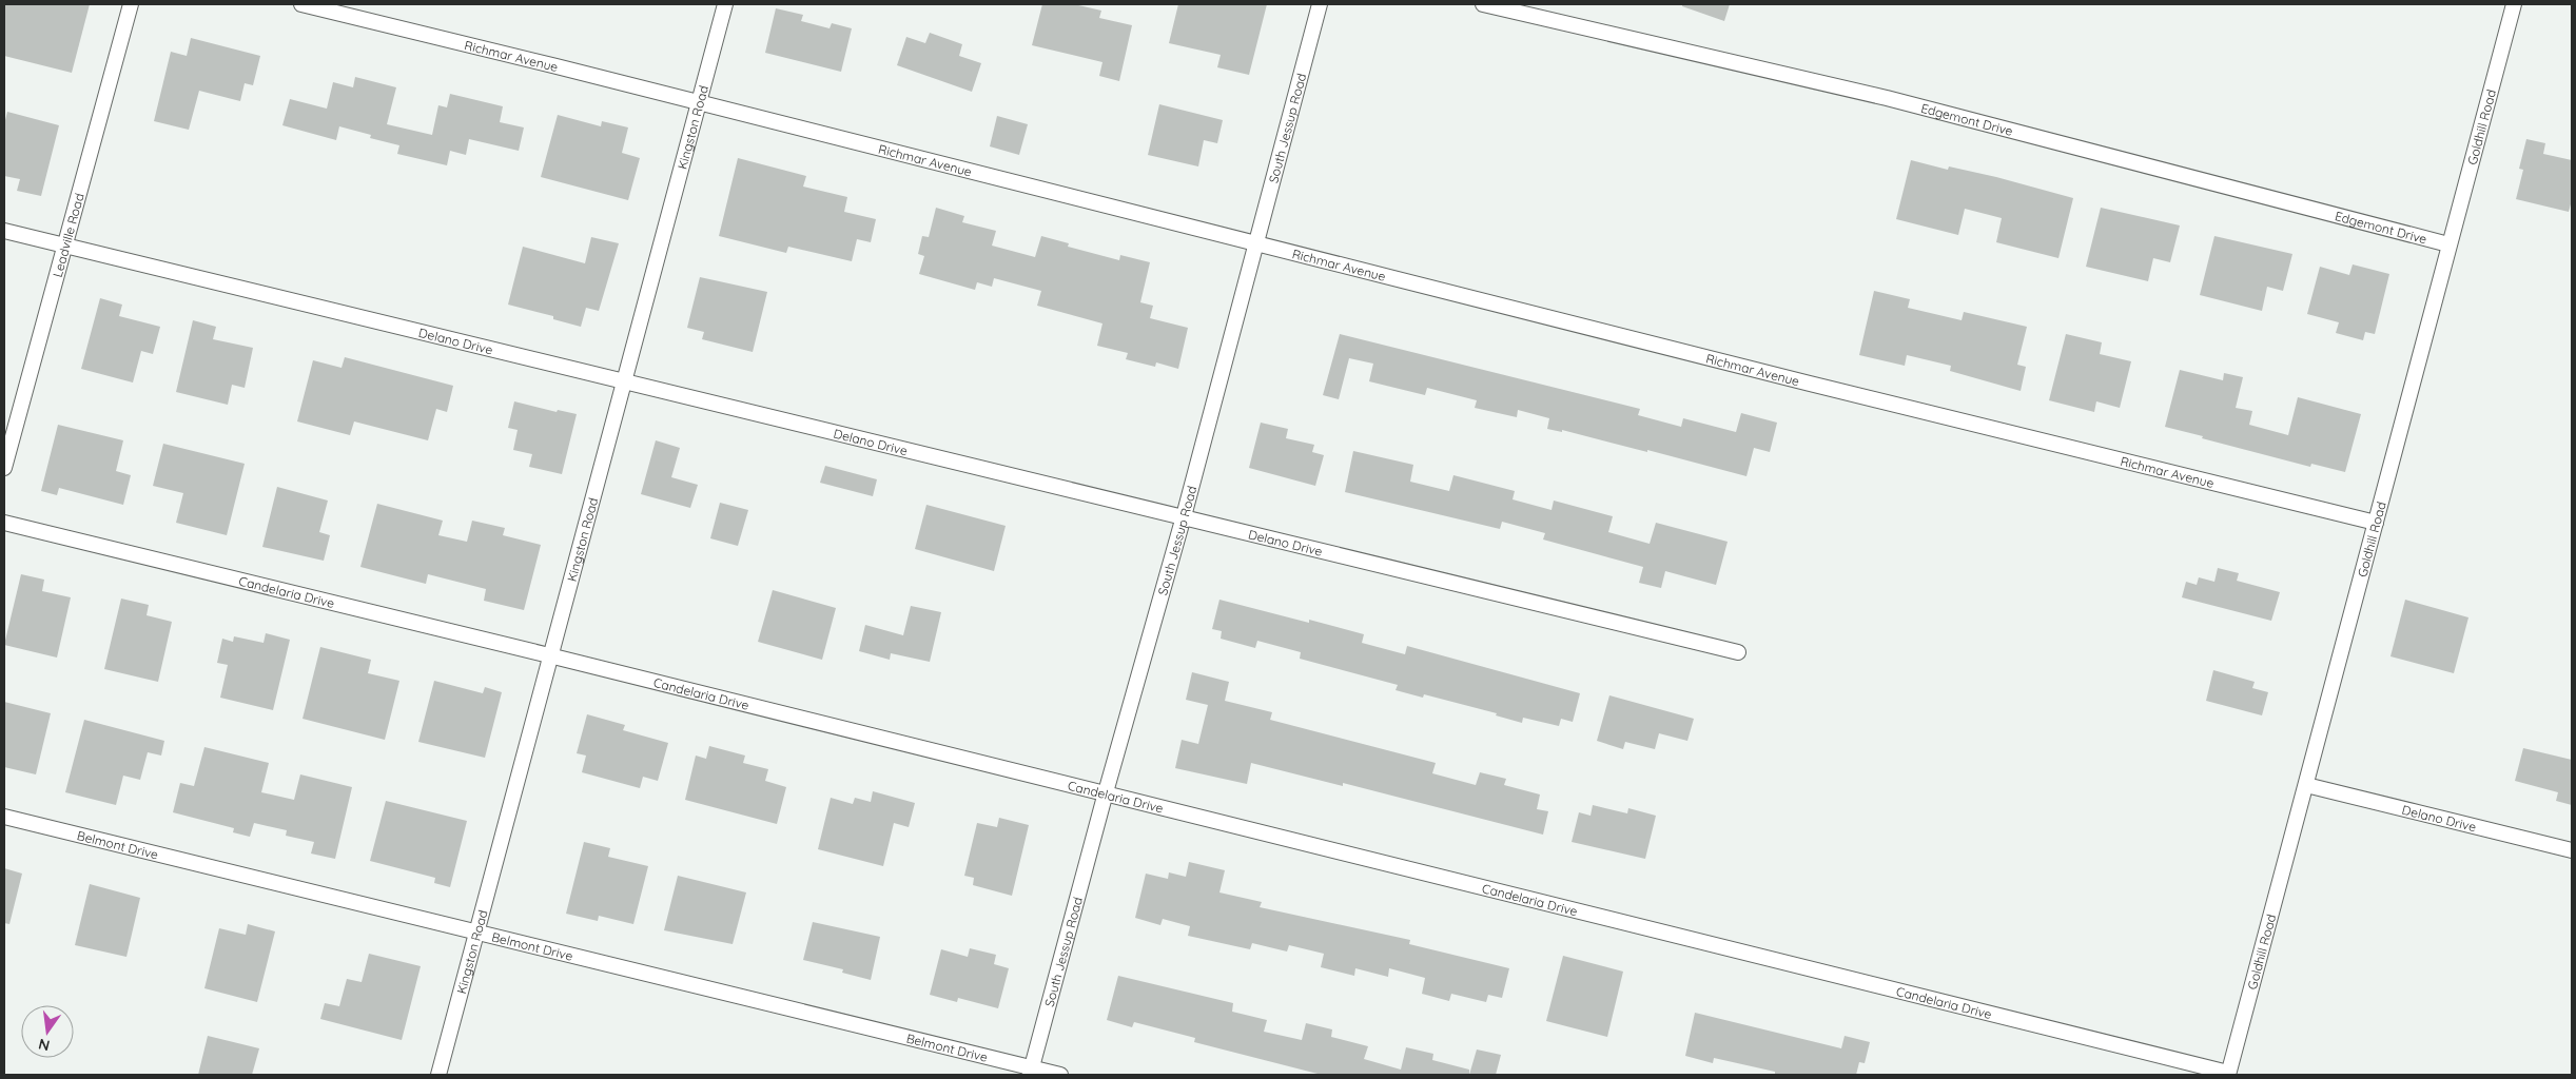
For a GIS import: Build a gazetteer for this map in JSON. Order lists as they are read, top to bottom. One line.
{"streets":{"street":["Richmar Avenue","Edgemont Drive","Kingston Road","South Jessup Road","Goldhill Road","Leadville Road","Delano Drive","Candelaria Drive","Belmont Drive"]},"crossings":[["Richmar Avenue","Kingston Road"],["Richmar Avenue","South Jessup Road"],["Richmar Avenue","Goldhill Road"],["Edgemont Drive","Goldhill Road"],["Kingston Road","Delano Drive"],["Kingston Road","Candelaria Drive"],["Kingston Road","Belmont Drive"],["South Jessup Road","Delano Drive"],["South Jessup Road","Candelaria Drive"],["South Jessup Road","Belmont Drive"],["Goldhill Road","Delano Drive"],["Goldhill Road","Candelaria Drive"],["Leadville Road","Delano Drive"]],"north":"bottom"}
